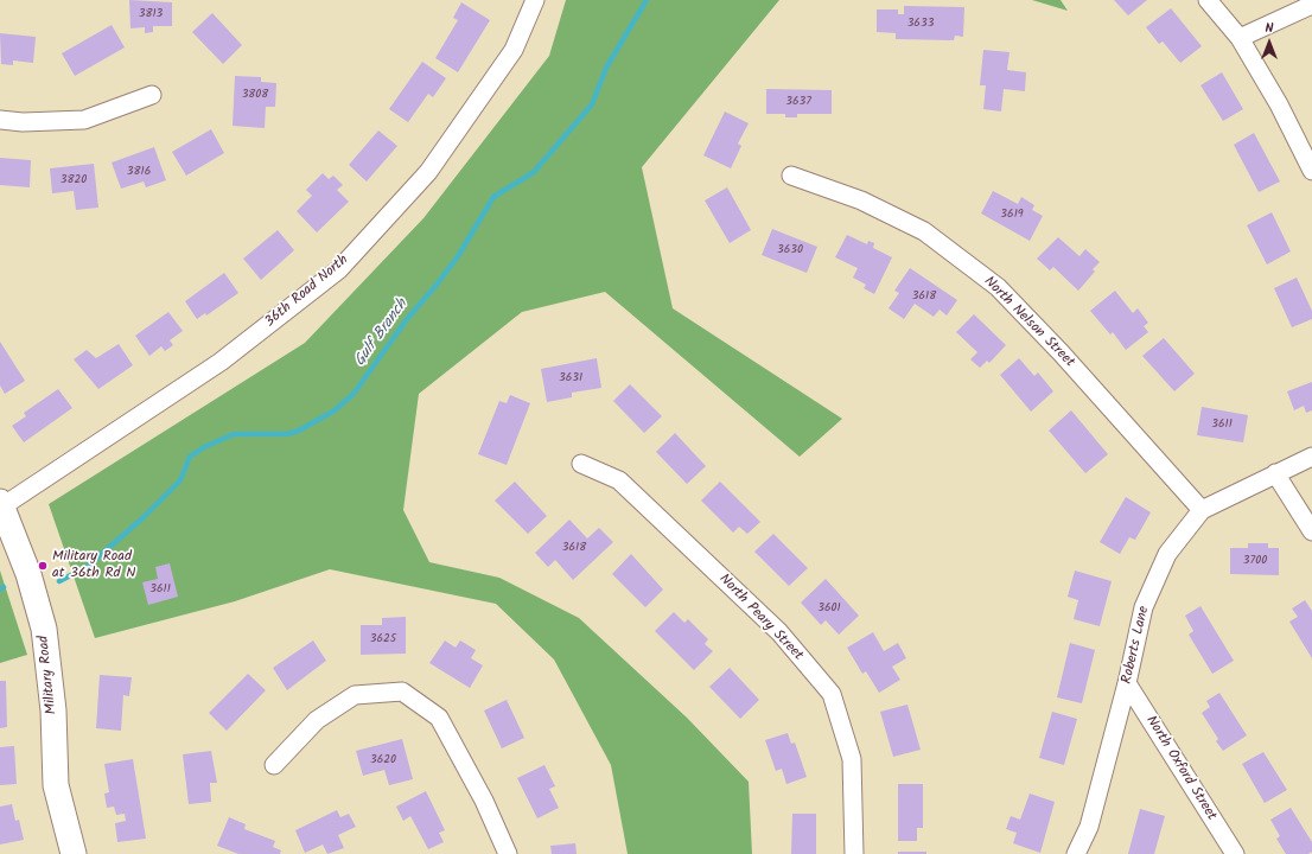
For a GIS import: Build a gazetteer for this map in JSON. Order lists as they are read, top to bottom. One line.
{"streets":{"main road":["Military Road"],"street":["36th Road North","North Nelson Street","North Peary Street","Roberts Lane","North Oxford Street"]},"crossings":[["36th Road North","Military Road"],["North Nelson Street","Roberts Lane"],["Roberts Lane","North Oxford Street"]],"water":["Gulf Branch"],"places":["Military Road at 36th Rd N"],"house_numbers":["3813","3633","3808","3637","3816","3820","3619","3630","3618","3631","3611","3618","3700","3611","3601","3625","3620"],"north":"top"}
